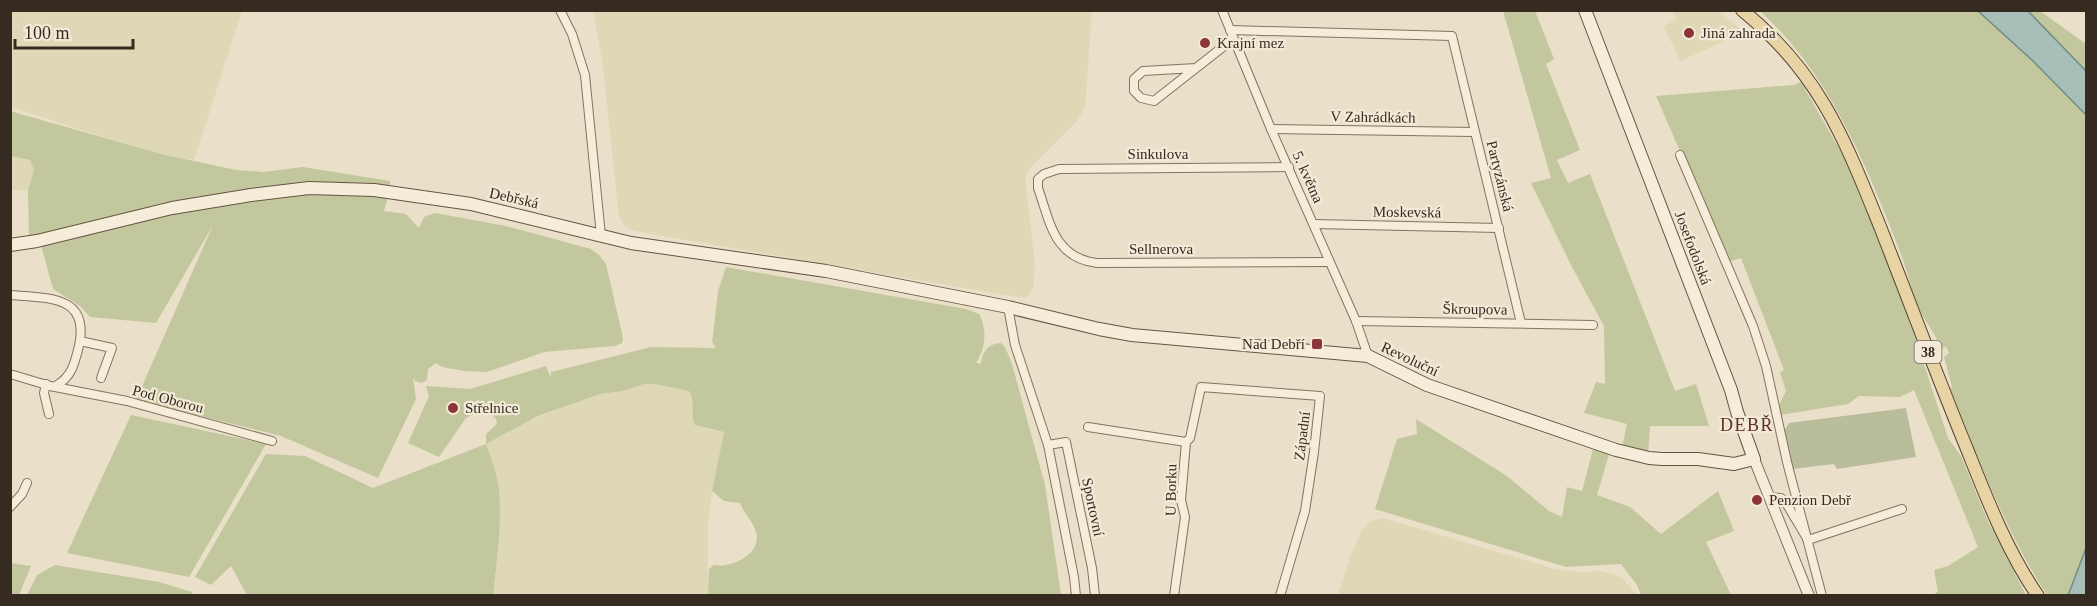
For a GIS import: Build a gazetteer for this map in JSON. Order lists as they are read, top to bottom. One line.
{"streets":{"main road":["Debřská","Josefodolská","38","Revoluční"],"street":["V Zahrádkách","Sinkulova","Partyzánská","5. května","Moskevská","Sellnerova","Škroupova","Pod Oborou","Západní","U Borku","Sportovní"]},"crossings":[["V Zahrádkách","Partyzánská"],["V Zahrádkách","5. května"],["Sinkulova","5. května"],["Sinkulova","Sellnerova"],["Partyzánská","5. května"],["Partyzánská","Moskevská"],["Partyzánská","Škroupova"],["5. května","Moskevská"],["5. května","Sellnerova"],["5. května","Škroupova"],["5. května","Revoluční"],["Debřská","Revoluční"],["Josefodolská","Revoluční"],["Západní","U Borku"]],"districts":["DEBŘ"],"places":{"other":["Jiná zahrada","Krajní mez","Střelnice","Penzion Debř"],"transit":["Nad Debří"]},"scale_bar":"100 m"}
